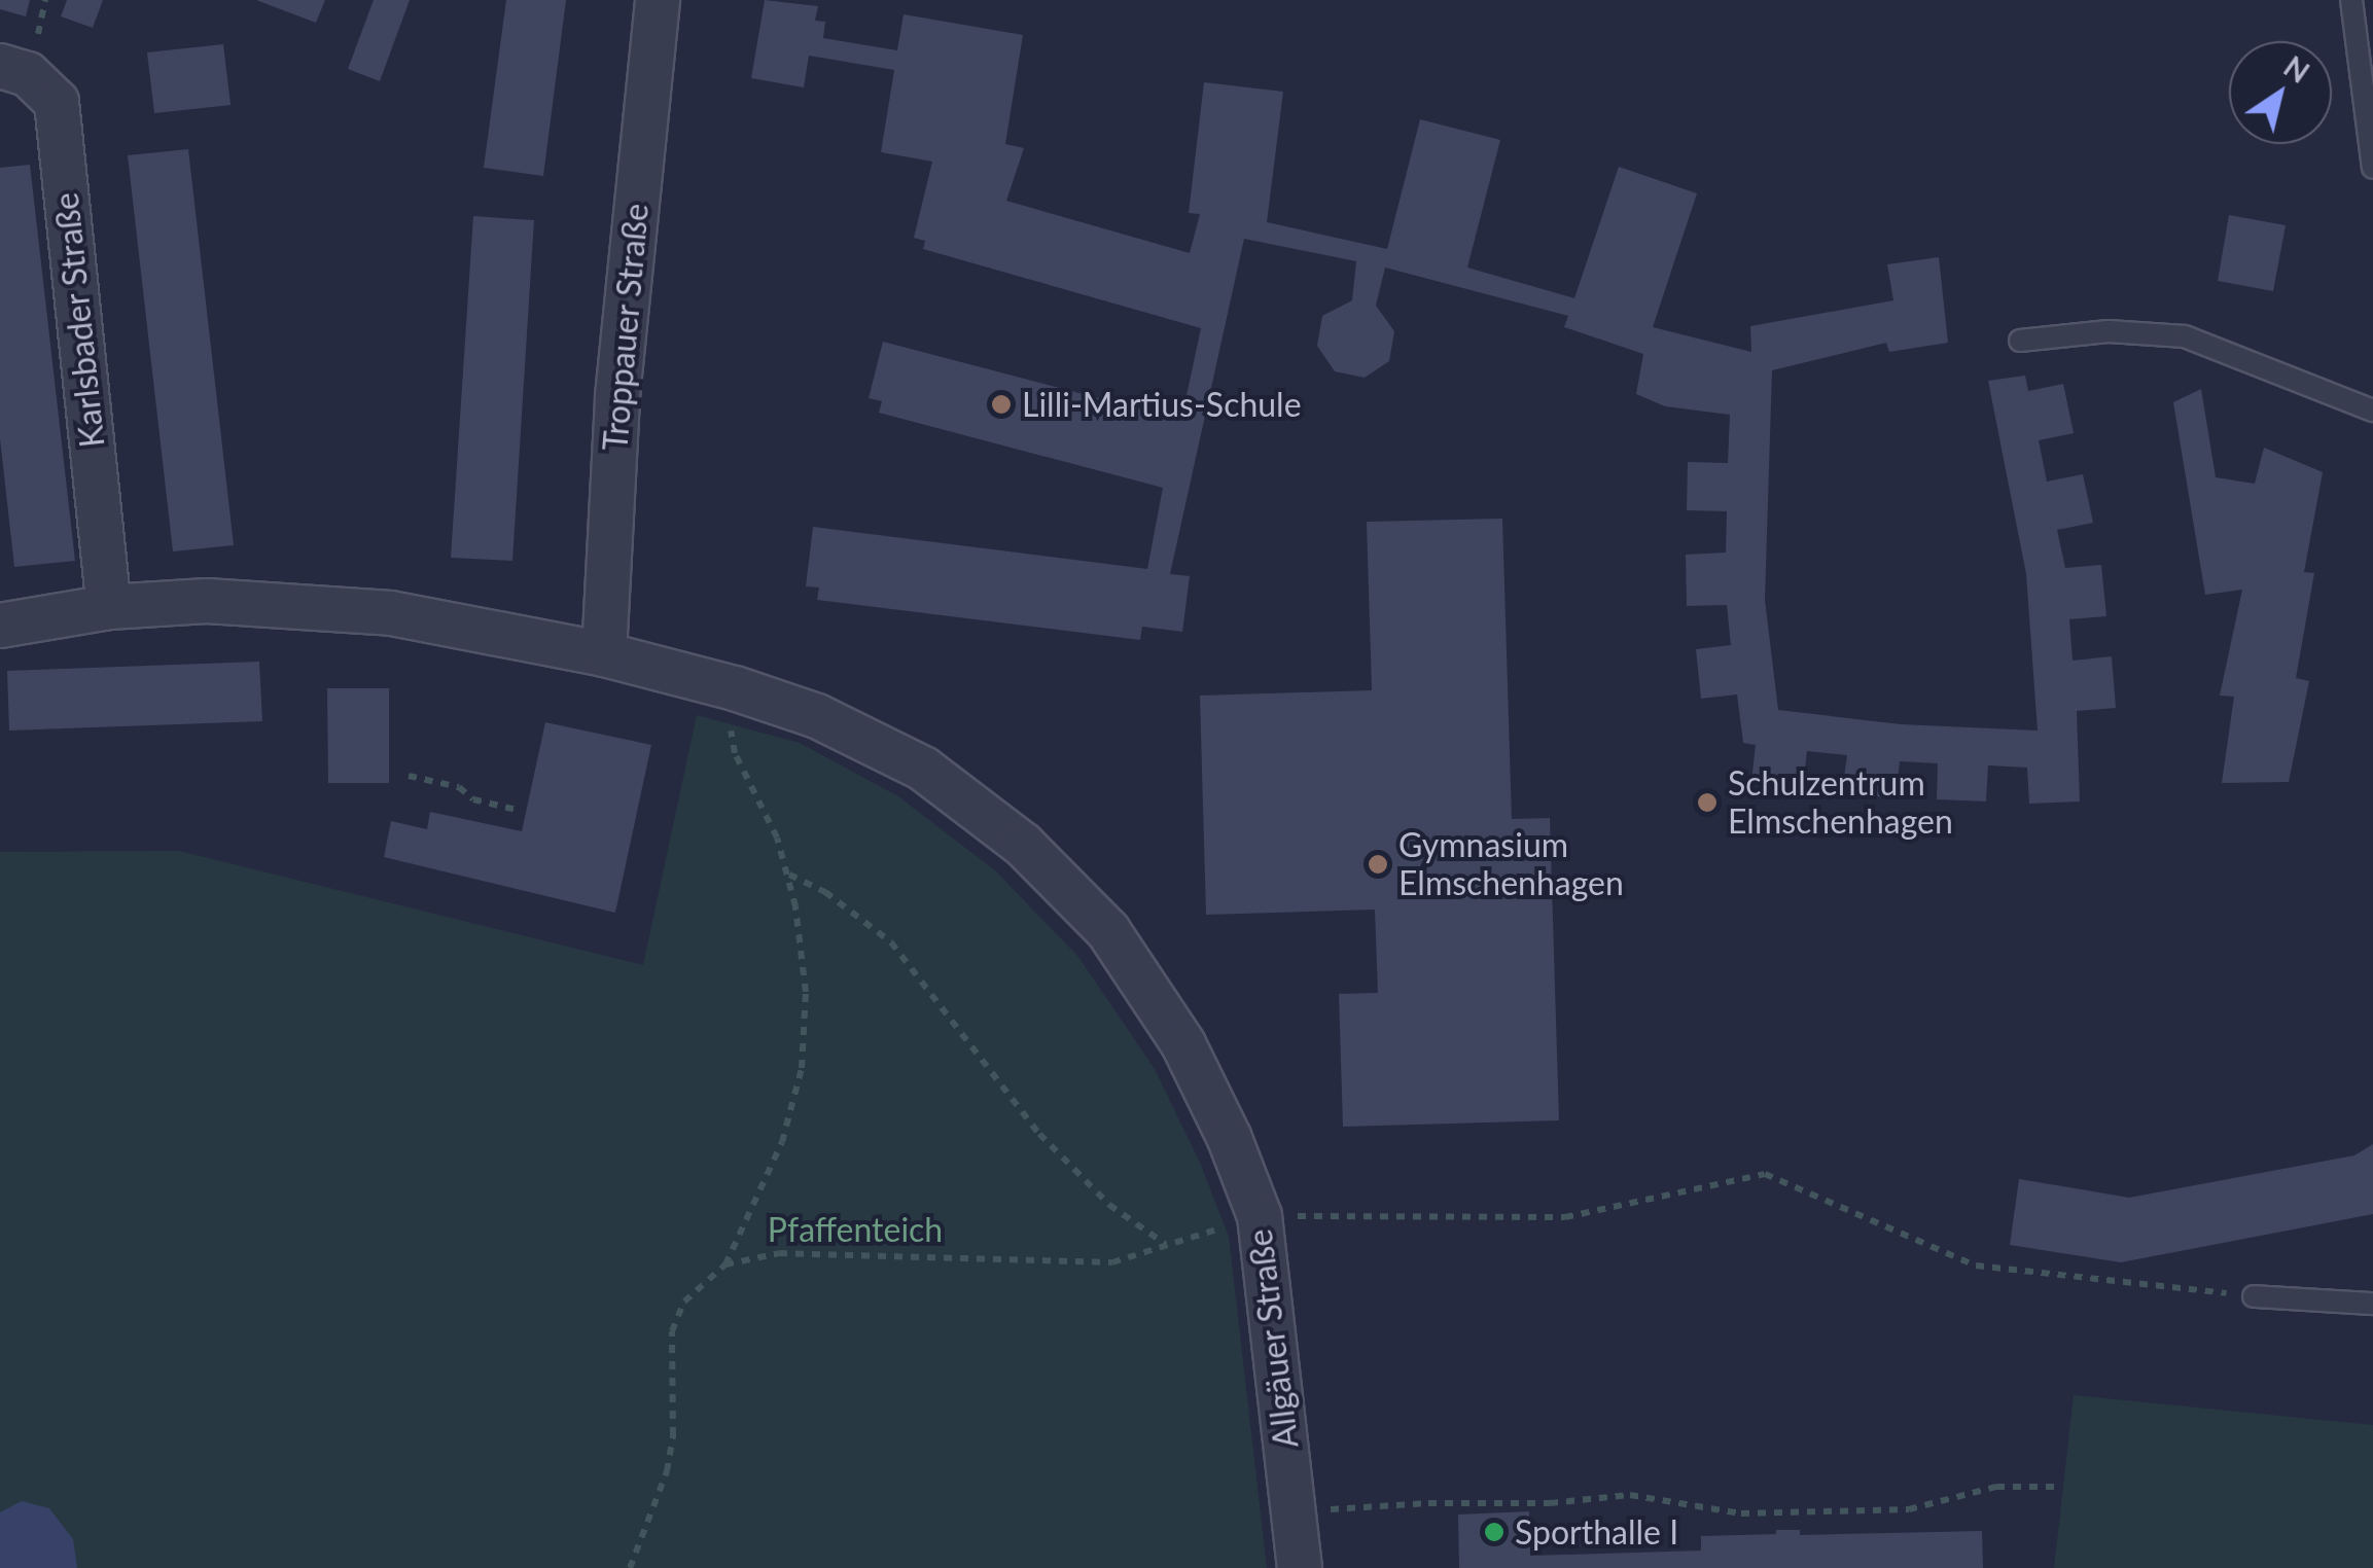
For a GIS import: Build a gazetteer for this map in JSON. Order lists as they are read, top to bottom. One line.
{"streets":{"street":["Karlsbader Straße","Troppauer Straße","Allgäuer Straße"]},"crossings":[["Karlsbader Straße","Allgäuer Straße"],["Troppauer Straße","Allgäuer Straße"]],"parks":["Pfaffenteich"],"places":["Lilli-Martius-Schule","Schulzentrum Elmschenhagen","Gymnasium Elmschenhagen","Sporthalle I"],"north":"top right"}
